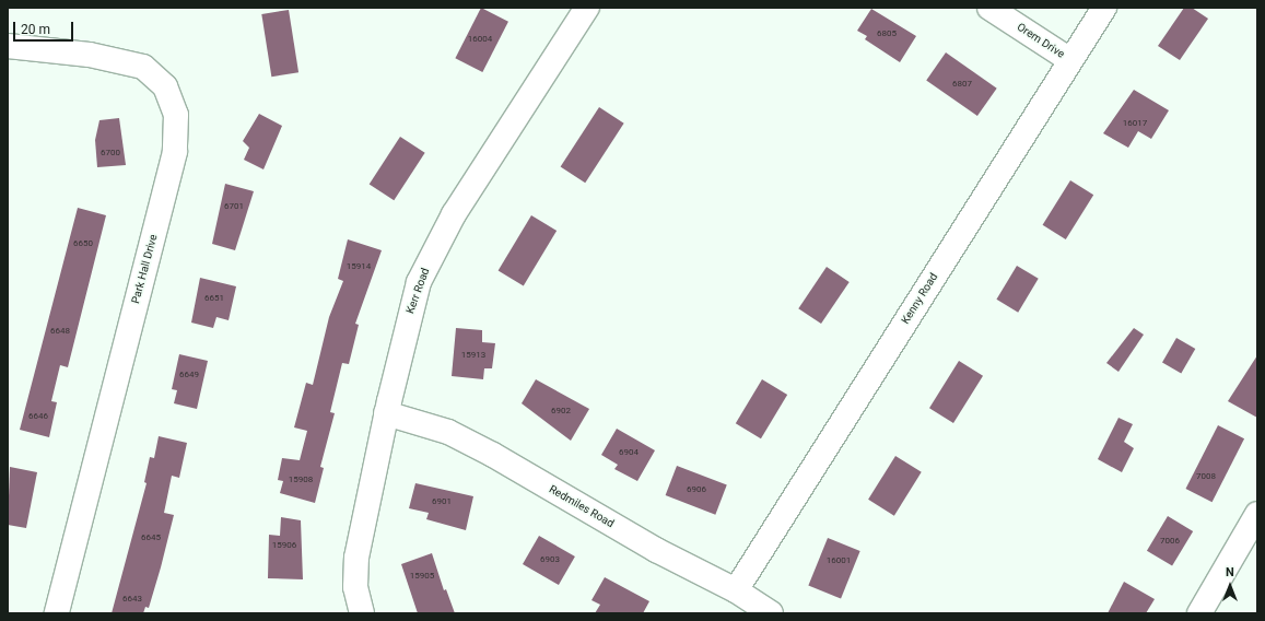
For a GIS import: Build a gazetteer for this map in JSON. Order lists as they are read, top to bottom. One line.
{"streets":{"street":["Orem Drive","Park Hall Drive","Kerr Road","Kenny Road","Redmiles Road"]},"crossings":[["Orem Drive","Kenny Road"],["Kerr Road","Redmiles Road"],["Kenny Road","Redmiles Road"]],"house_numbers":["6805","16004","6807","16017","6700","6701","6650","15914","6651","6648","15913","6649","6902","6646","6904","7008","15908","6906","6901","6645","7006","15906","6903","16001","15905","6643"],"scale_bar":"20 m","north":"top"}
